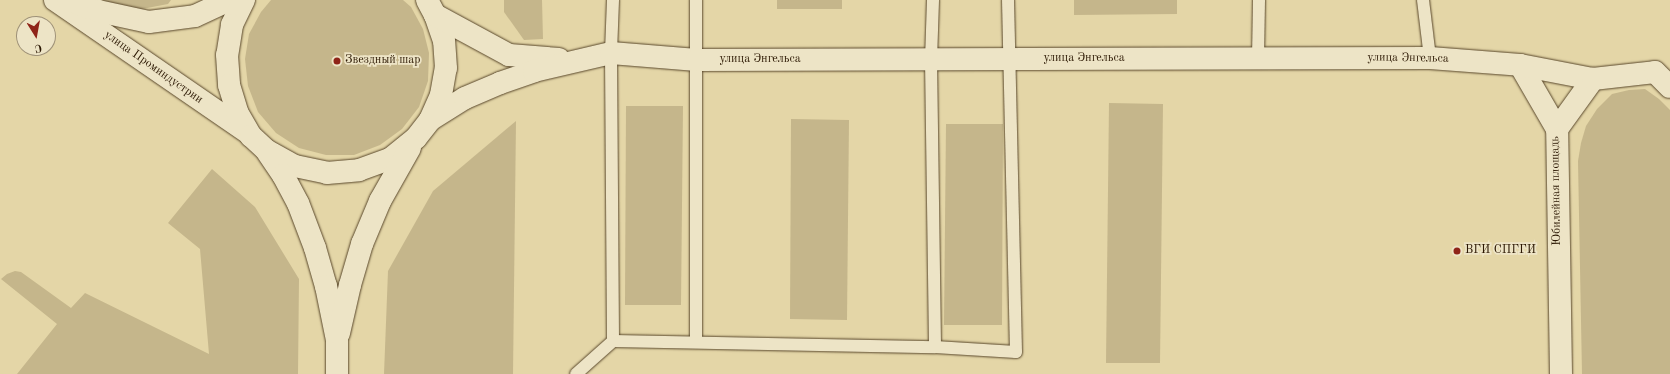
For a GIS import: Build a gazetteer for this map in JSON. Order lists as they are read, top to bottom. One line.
{"streets":{"main road":["улица Энгельса","улица Проминдустрии","Юбилейная площадь"]},"crossings":[["улица Энгельса","Юбилейная площадь"]],"places":["Звездный шар","ВГИ СПГГИ"],"north":"bottom"}
